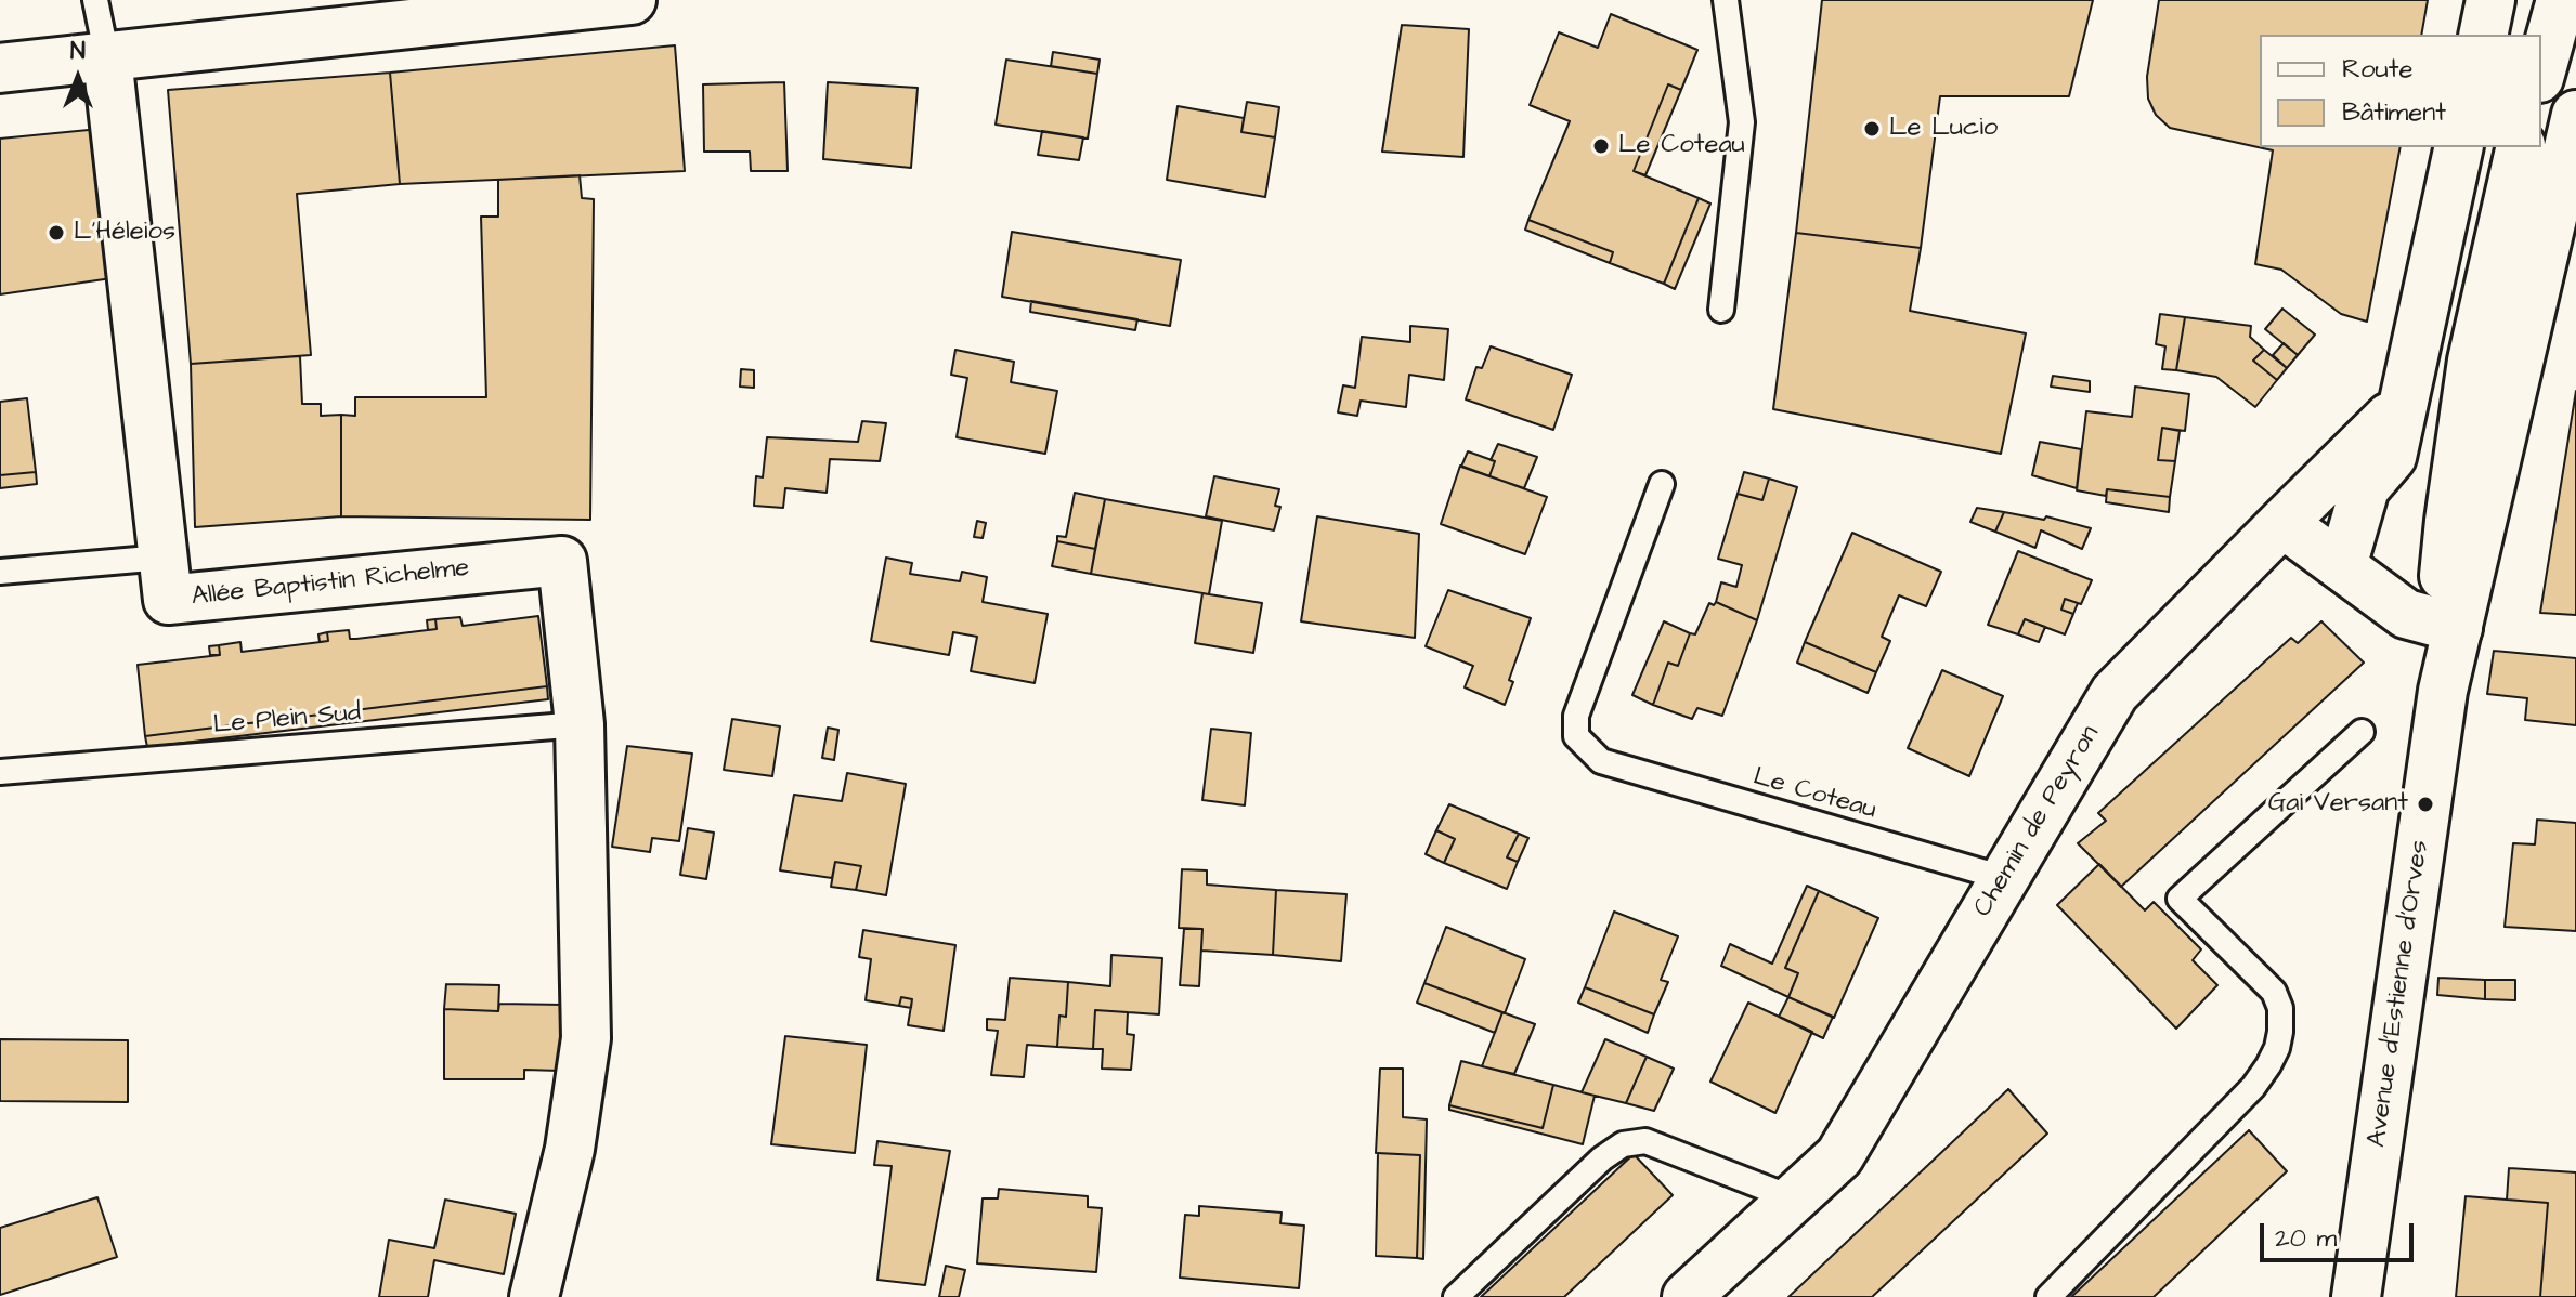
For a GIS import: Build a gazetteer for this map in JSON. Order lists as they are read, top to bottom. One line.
{"streets":{"street":["Allée Baptistin Richelme","Chemin de Peyron","Avenue d'Estienne d'Orves"],"lane":["Le Plein Sud","Le Coteau"]},"crossings":[["Allée Baptistin Richelme","Le Plein Sud"],["Le Coteau","Chemin de Peyron"]],"places":["Le Lucio","Le Coteau","L'Héleios","Gai Versant"],"legend":["Route","Bâtiment"],"scale_bar":"20 m","north":"top"}
